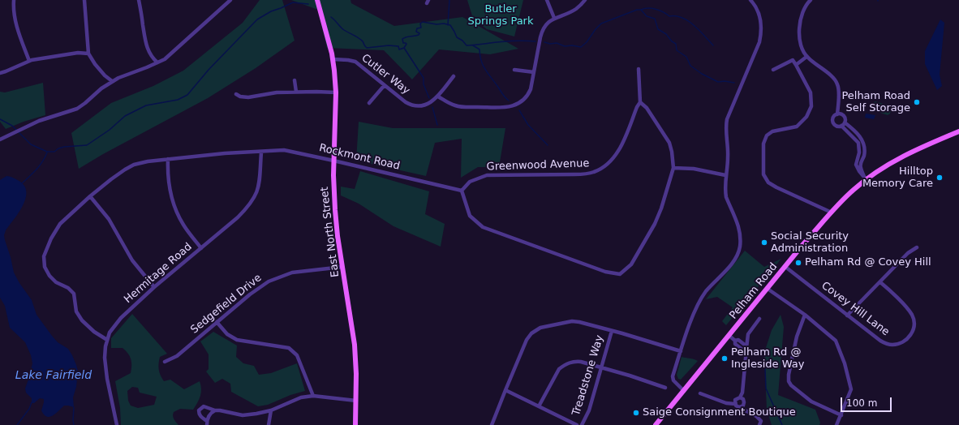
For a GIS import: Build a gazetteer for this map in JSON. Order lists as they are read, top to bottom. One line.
{"streets":{"main road":["East North Street","Pelham Road"],"street":["Cutler Way","Rockmont Road","Greenwood Avenue","Hermitage Road","Sedgefield Drive","Covey Hill Lane","Treadstone Way"]},"crossings":[["Cutler Way","East North Street"],["Rockmont Road","Greenwood Avenue"],["Rockmont Road","East North Street"],["Rockmont Road","Hermitage Road"],["East North Street","Sedgefield Drive"],["Pelham Road","Covey Hill Lane"]],"water":["Lake Fairfield"],"parks":["Butler Springs Park"],"places":["Pelham Road Self Storage","Hilltop Memory Care","Social Security Administration","Pelham Rd @ Covey Hill","Pelham Rd @ Ingleside Way","Saige Consignment Boutique"],"scale_bar":"100 m"}
